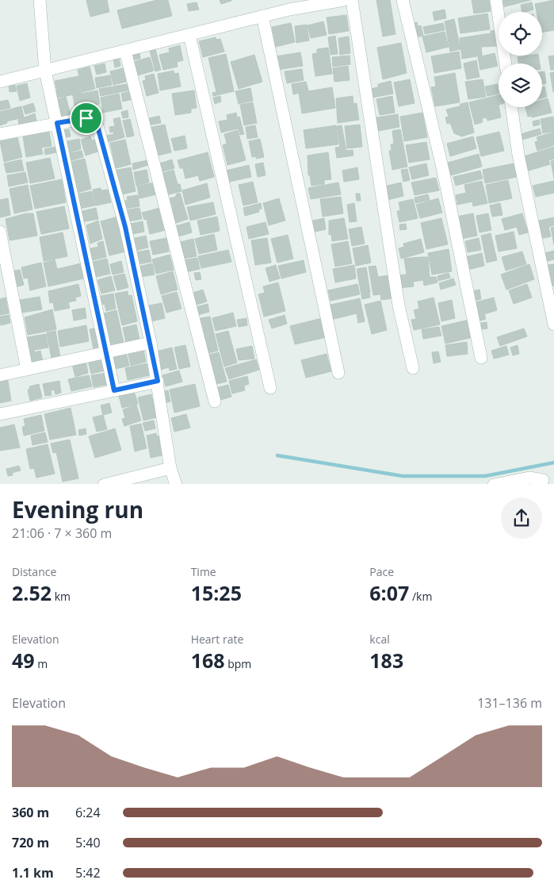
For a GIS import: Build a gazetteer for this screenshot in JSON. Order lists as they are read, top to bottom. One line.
{"page":{"heading":["Evening run","21:06 · 7 × 360 m"],"stats":[["Distance","2.52 km"],["Time","15:25"],["Pace","6:07 /km"],["Elevation","49 m"],["Heart rate","168 bpm"],["kcal","183"]],"chart":["Elevation","131–136 m"],"list":[{"name":"360 m","note":"6:24"},{"name":"720 m","note":"5:40"},{"name":"1.1 km","note":"5:42"}]}}
